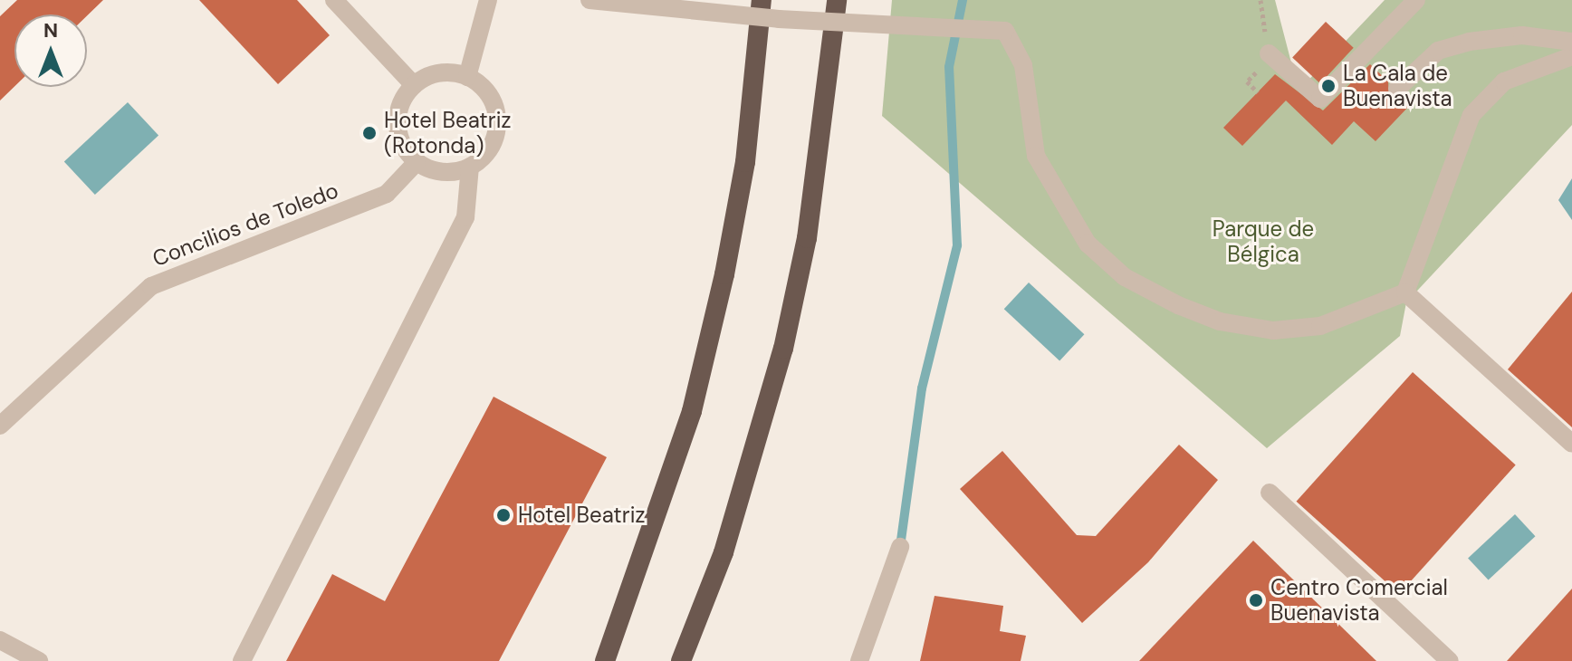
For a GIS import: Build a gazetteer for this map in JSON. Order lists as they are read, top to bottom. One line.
{"streets":{"street":["Concilios de Toledo"]},"parks":["Parque de Bélgica"],"places":["La Cala de Buenavista","Hotel Beatriz (Rotonda)","Hotel Beatriz","Centro Comercial Buenavista"],"north":"top"}
